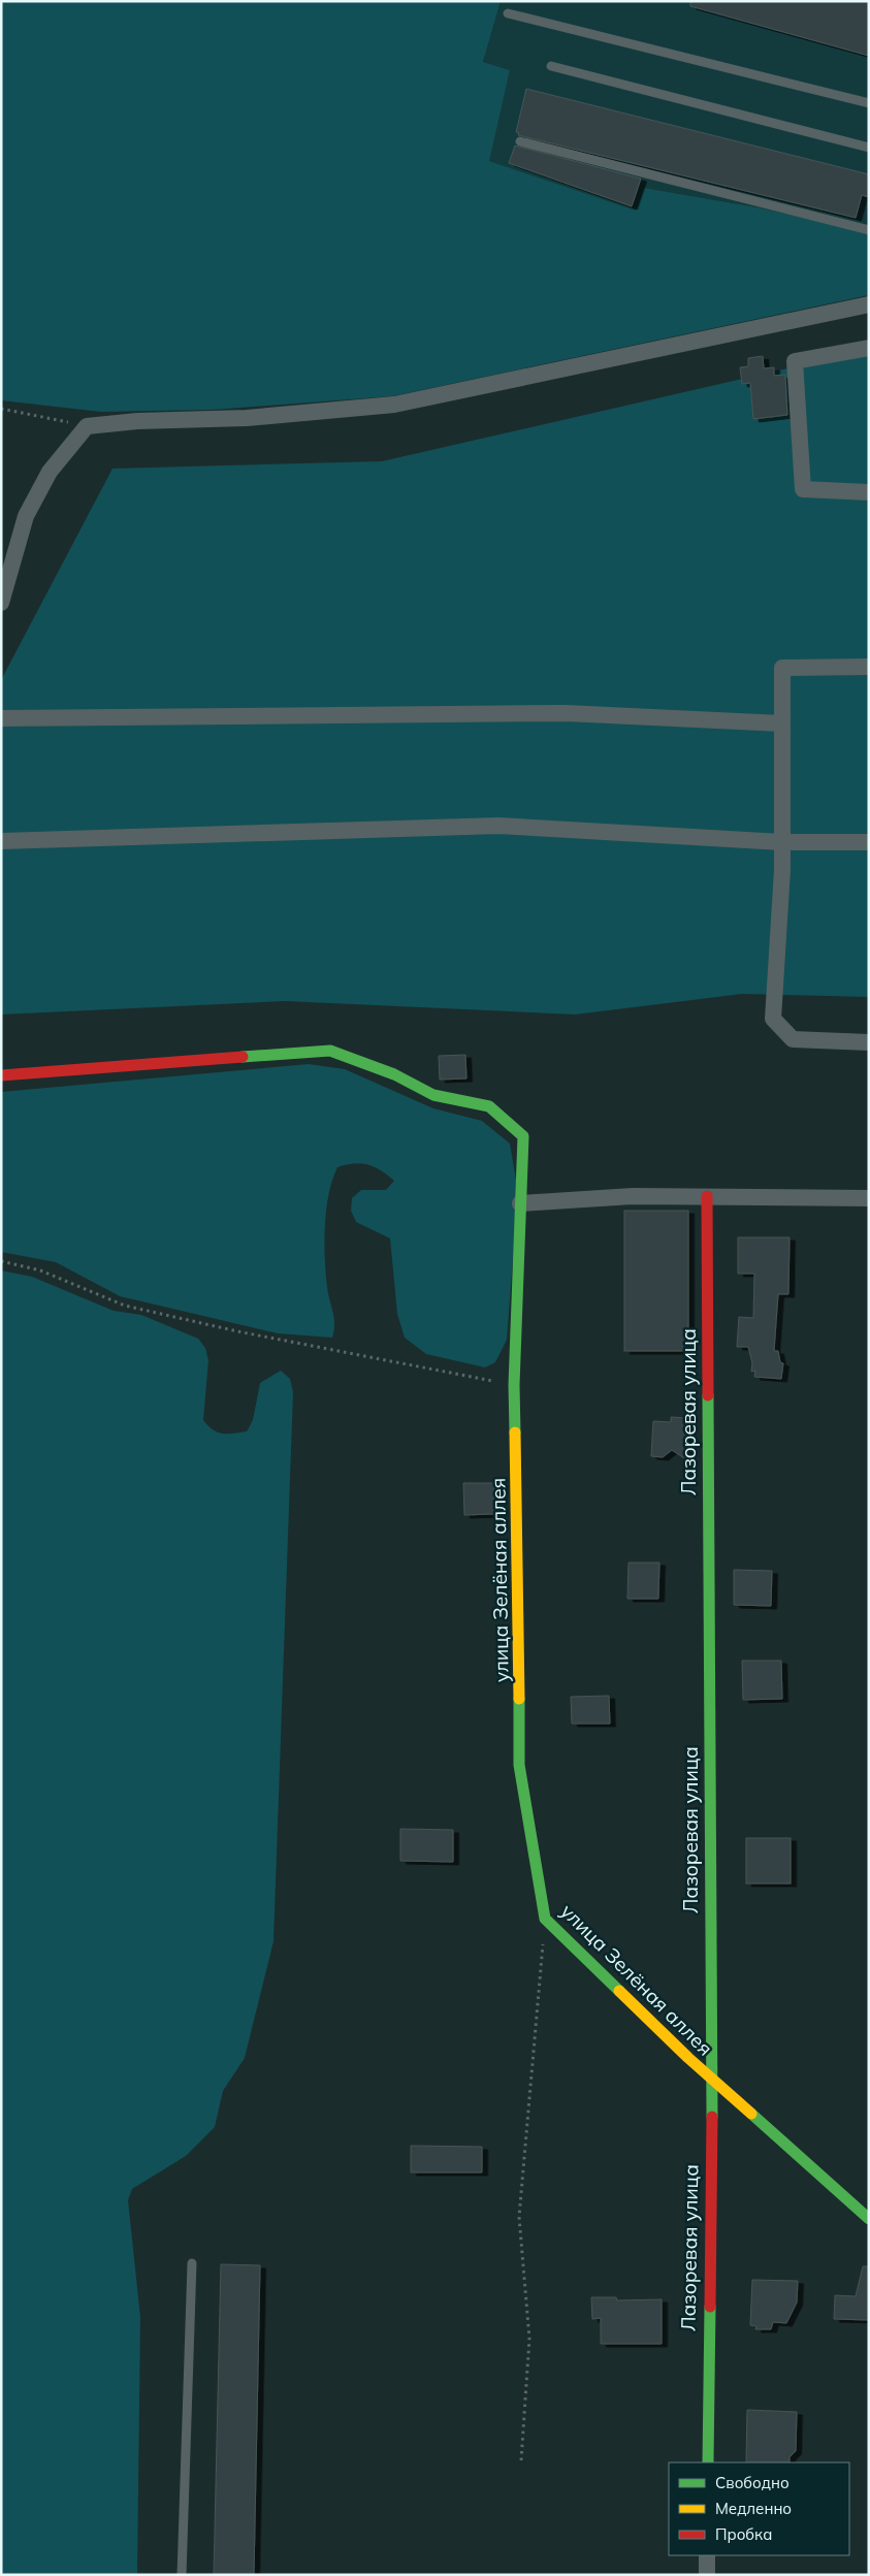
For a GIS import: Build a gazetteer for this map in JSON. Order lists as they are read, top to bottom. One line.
{"streets":{"street":["Лазоревая улица","улица Зелёная аллея"]},"crossings":[["Лазоревая улица","улица Зелёная аллея"]],"legend":["Свободно","Медленно","Пробка"]}
